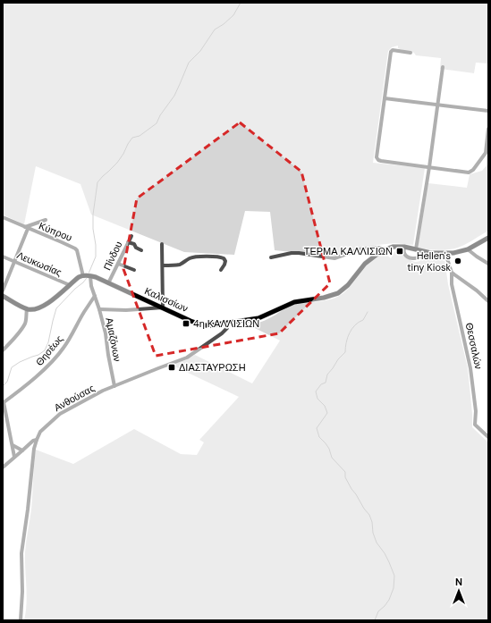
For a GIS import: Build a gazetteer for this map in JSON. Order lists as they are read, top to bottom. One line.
{"streets":{"main road":["Καλισσίων"],"street":["Κύπρου","Πίνδου","Λευκωσίας","Αμαζόνων","Θεσσαλών","Θησέως","Ανθούσας"]},"crossings":[["Κύπρου","Καλισσίων"],["Πίνδου","Καλισσίων"],["Καλισσίων","Θεσσαλών"],["Καλισσίων","Ανθούσας"],["Αμαζόνων","Θησέως"],["Αμαζόνων","Ανθούσας"]],"places":{"transit":["ΤΕΡΜΑ ΚΑΛΛΙΣΙΩΝ","4η ΚΑΛΛΙΣΙΩΝ","ΔΙΑΣΤΑΥΡΩΣΗ"],"other":["Hellen's tiny Kiosk"]},"north":"top"}
